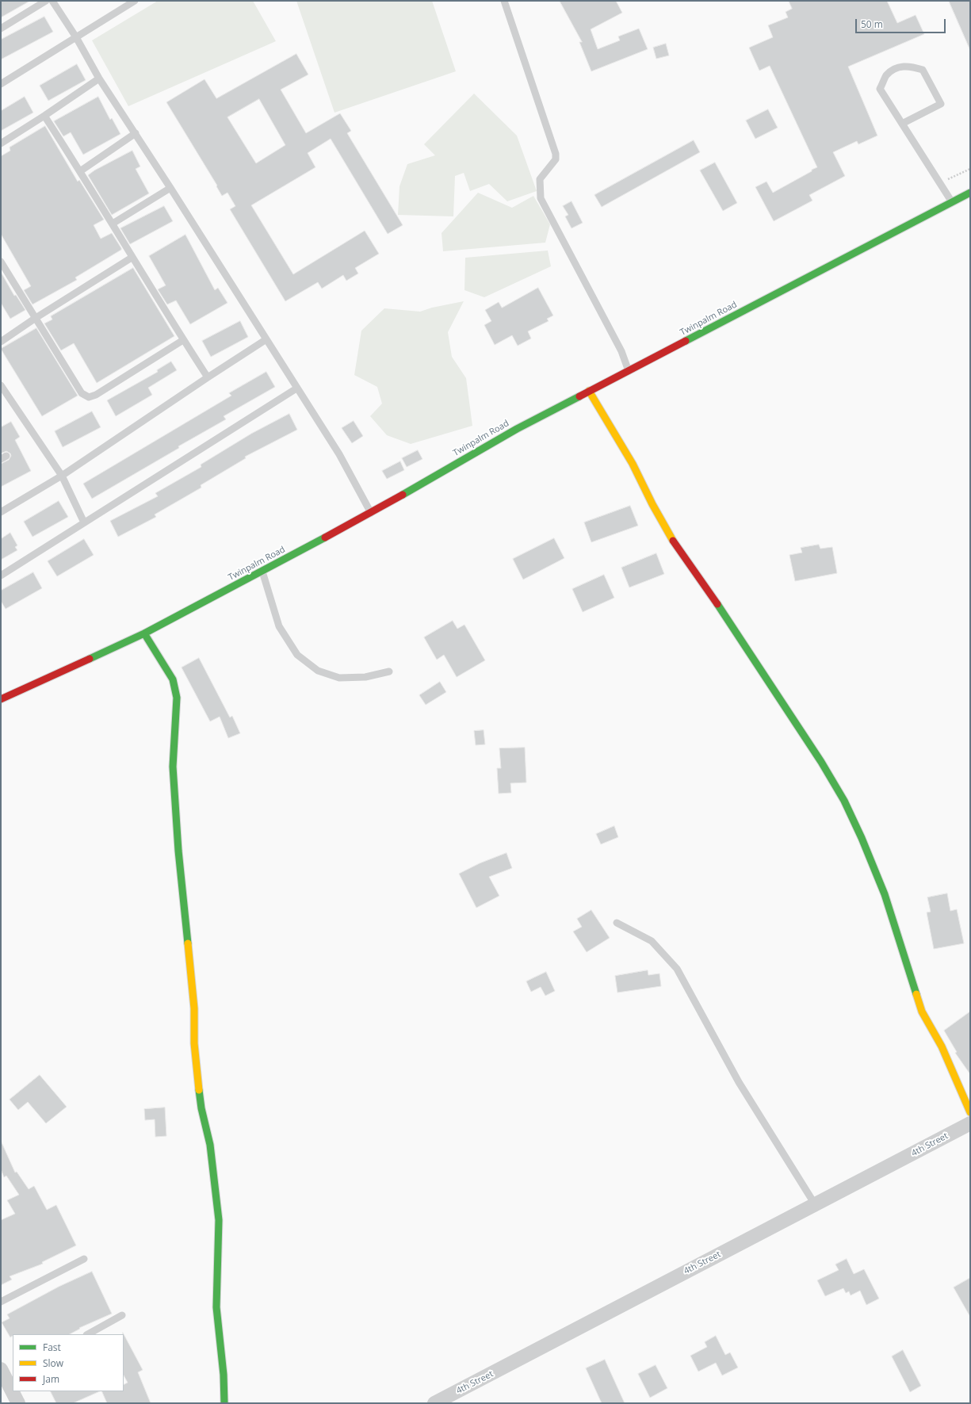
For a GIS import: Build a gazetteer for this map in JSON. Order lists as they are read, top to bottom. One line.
{"streets":{"street":["Twinpalm Road","4th Street"]},"legend":["Fast","Slow","Jam"],"scale_bar":"50 m"}
